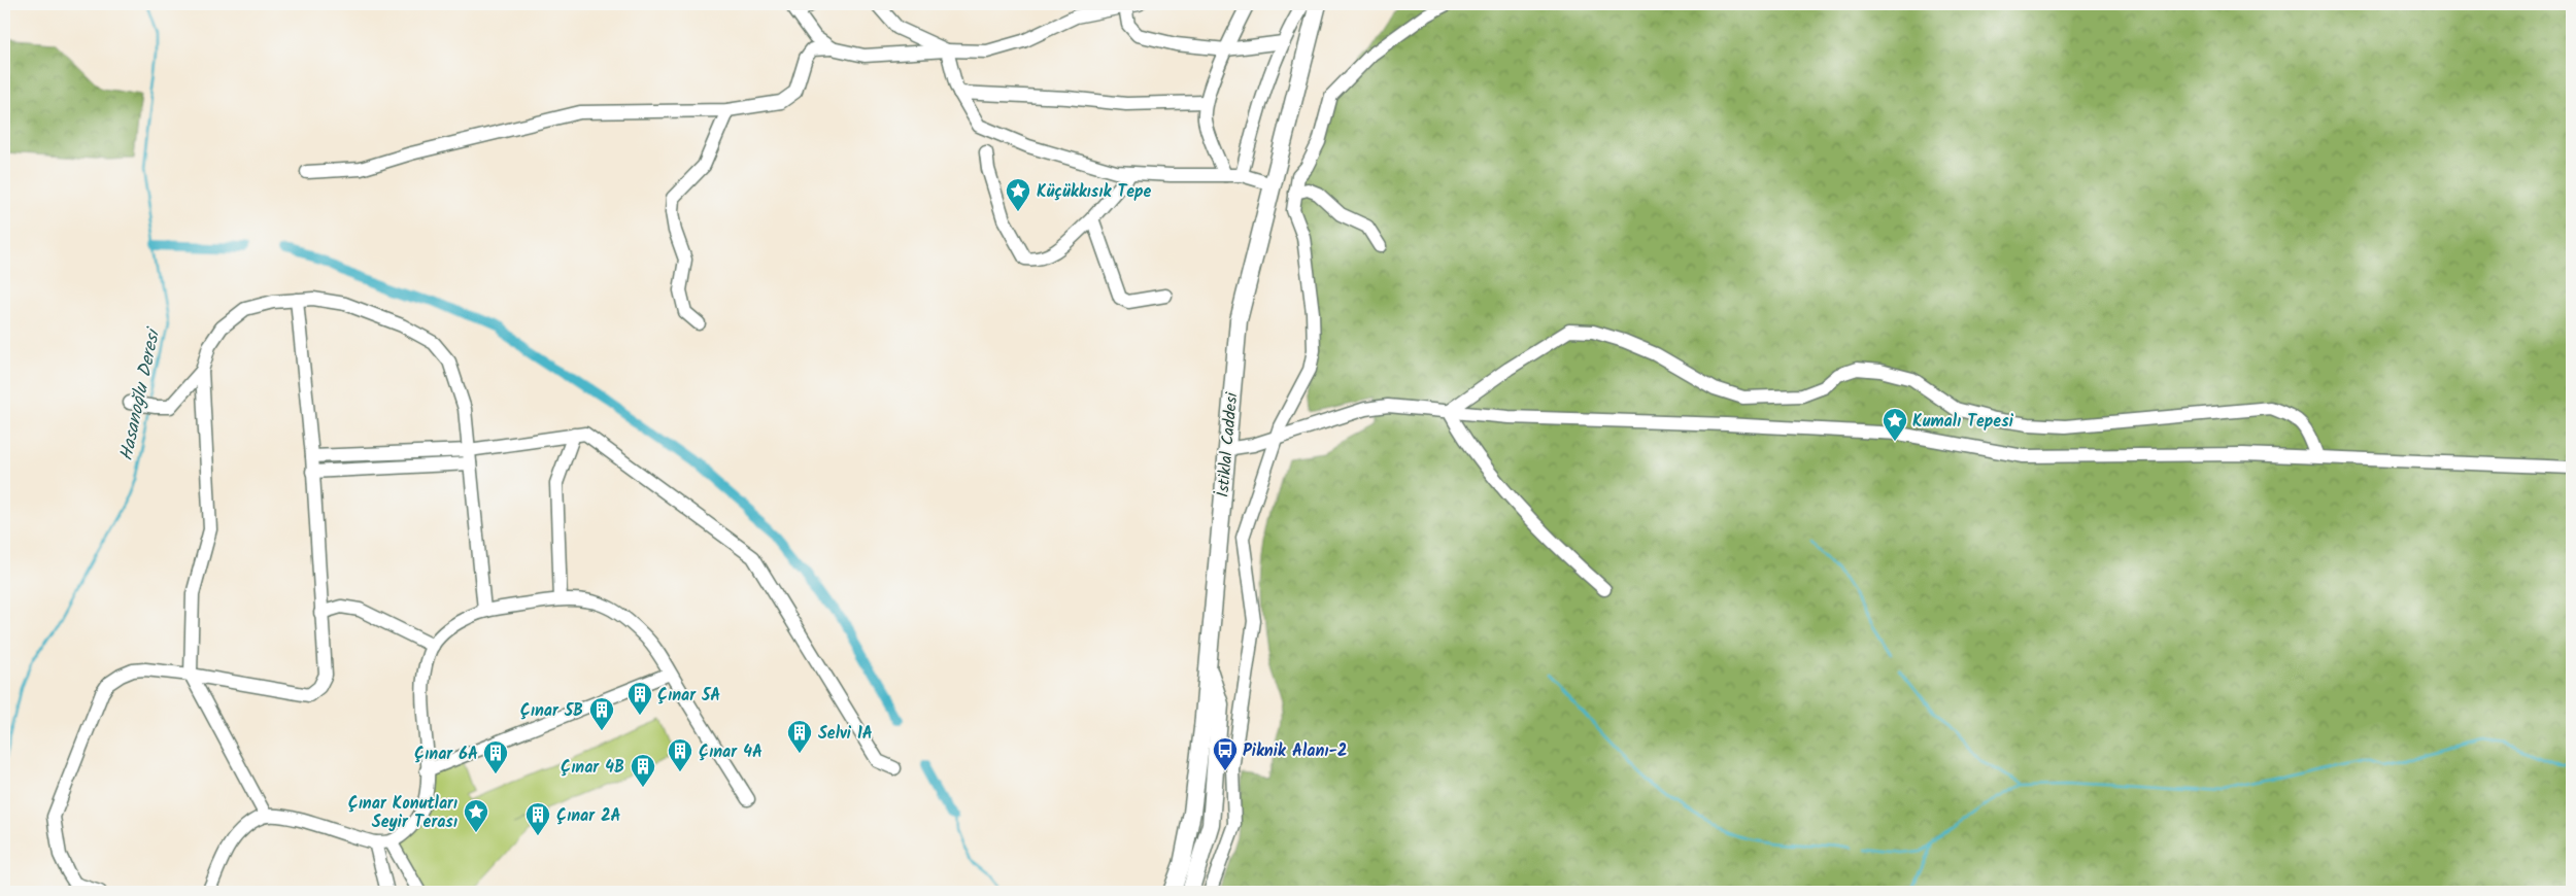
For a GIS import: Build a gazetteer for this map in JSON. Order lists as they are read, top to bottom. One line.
{"streets":{"main road":["İstiklal Caddesi"]},"water":["Hasanoğlu Deresi"],"places":{"place":["Küçükkısık Tepe","Kumalı Tepesi","Çınar Konutları Seyir Terası"],"building":["Çınar 5A","Çınar 5B","Selvi 1A","Çınar 4A","Çınar 6A","Çınar 4B","Çınar 2A"],"bus stop":["Piknik Alanı-2"]}}
